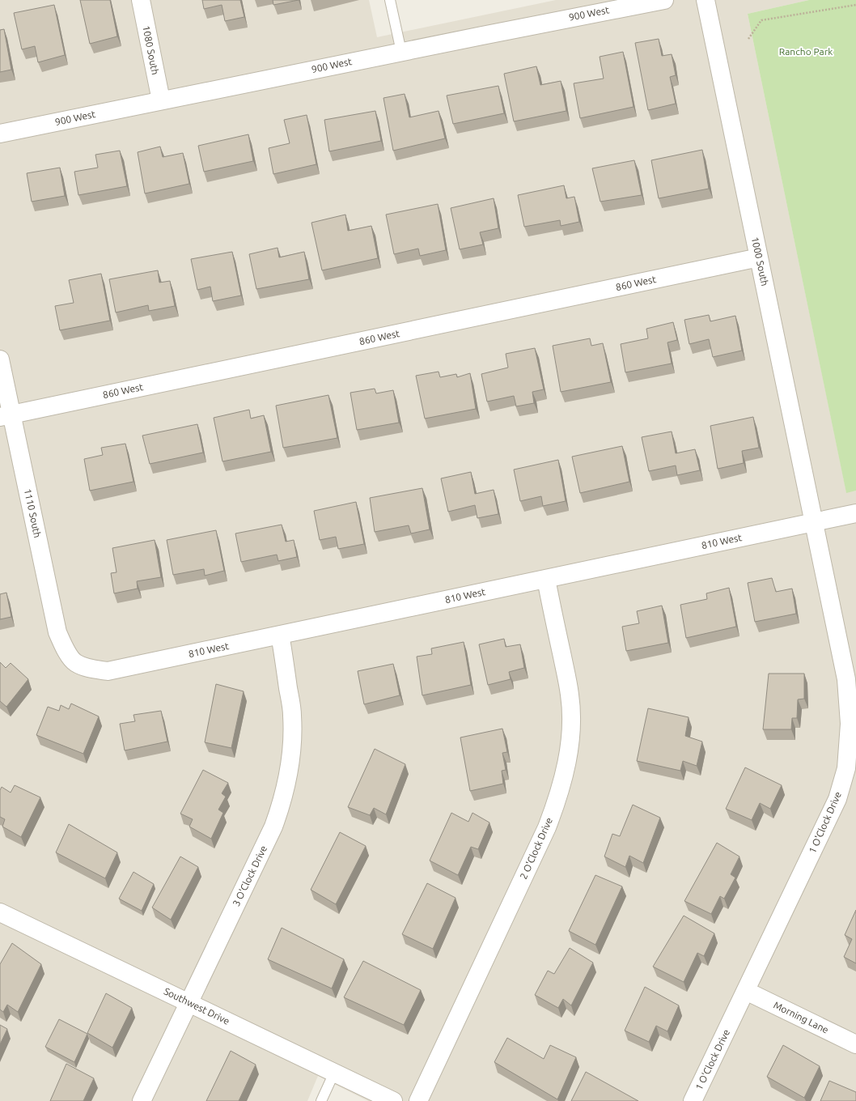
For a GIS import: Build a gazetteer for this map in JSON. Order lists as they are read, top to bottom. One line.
{"streets":{"street":["900 West","1080 South","1000 South","860 West","1110 South","810 West","1 O'Clock Drive","2 O'Clock Drive","3 O'Clock Drive","Southwest Drive","Morning Lane"]},"crossings":[["900 West","1080 South"],["1000 South","860 West"],["1000 South","810 West"],["1000 South","1 O'Clock Drive"],["860 West","1110 South"],["1110 South","810 West"],["810 West","1 O'Clock Drive"],["810 West","2 O'Clock Drive"],["810 West","3 O'Clock Drive"],["1 O'Clock Drive","Morning Lane"],["3 O'Clock Drive","Southwest Drive"]],"parks":["Rancho Park"]}
